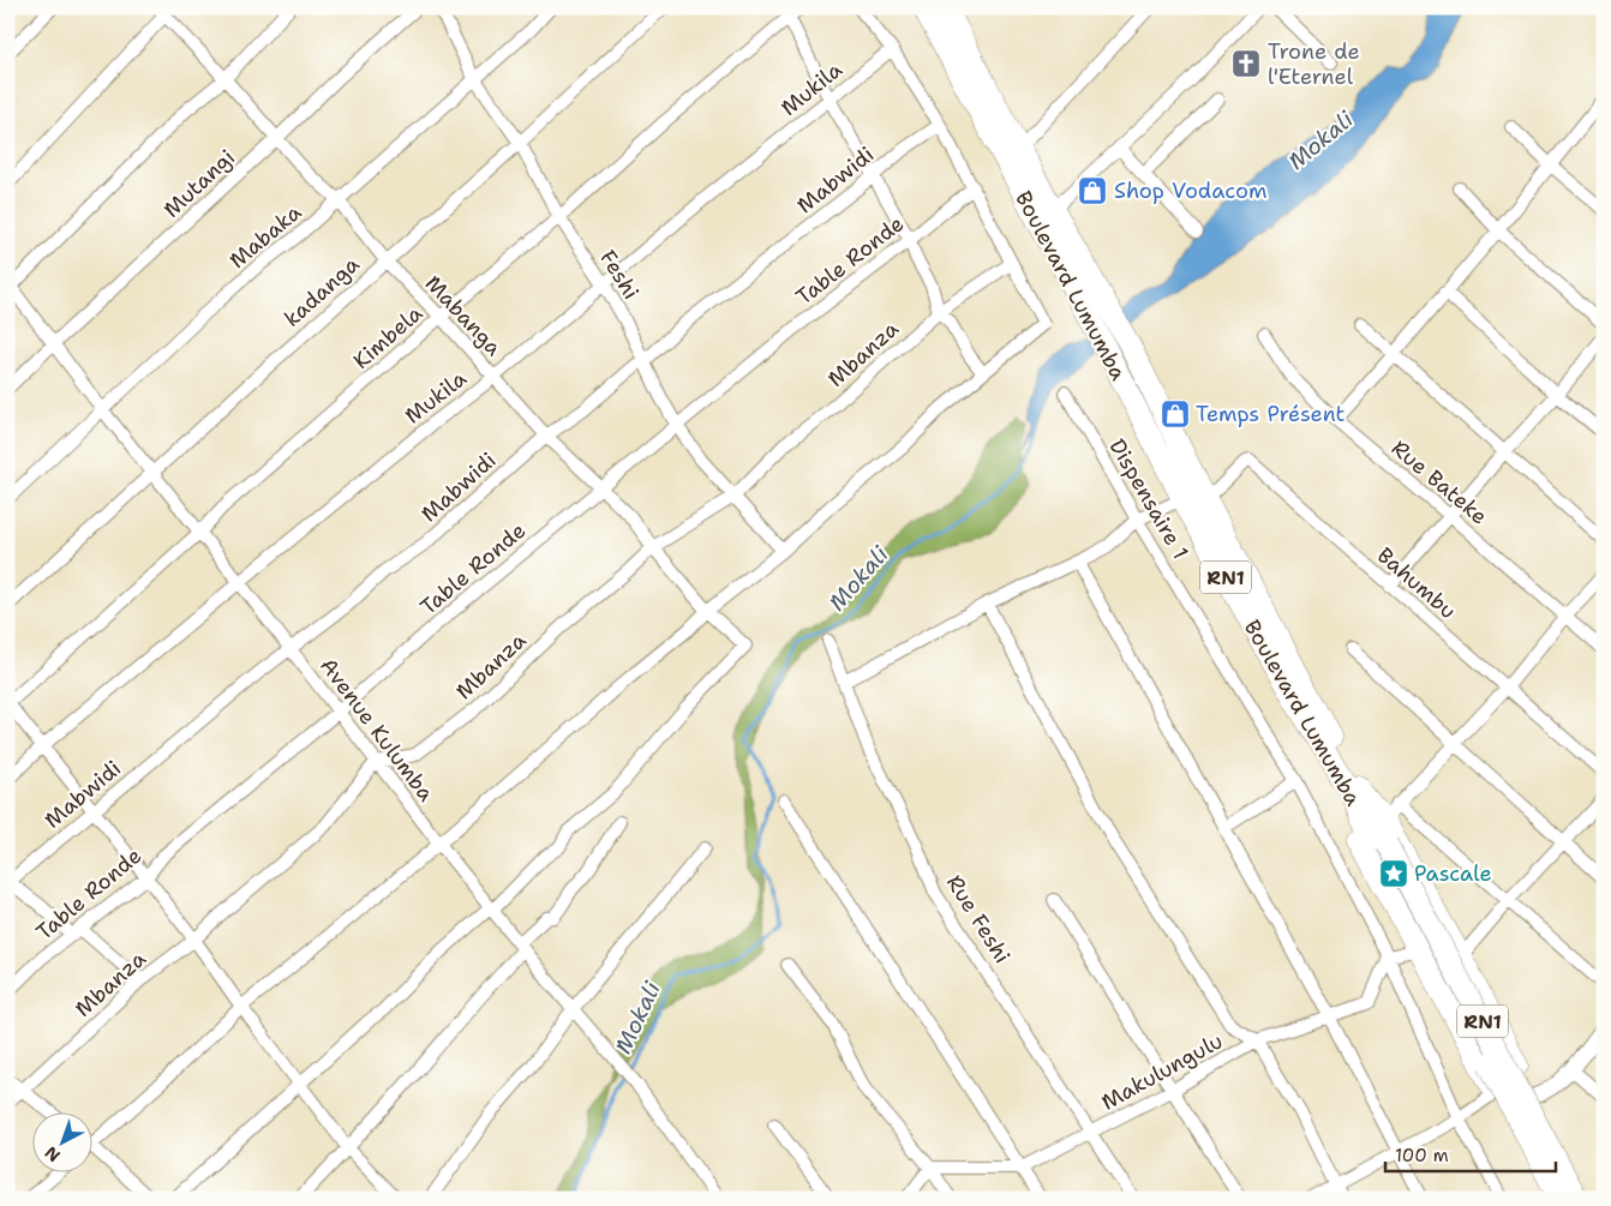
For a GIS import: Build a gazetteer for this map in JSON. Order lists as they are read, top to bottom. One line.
{"streets":{"highway":["Boulevard Lumumba","RN1"],"street":["Mukila","Mabwidi","Mutangi","Mabaka","Table Ronde","Feshi","kadanga","Mabanga","Kimbela","Mbanza","Rue Bateke","Dispensaire 1","Bahumbu","Avenue Kulumba","Rue Feshi","Makulungulu"]},"crossings":[["Mukila","Feshi"],["Mukila","Mabanga"],["Mukila","Avenue Kulumba"],["Mabwidi","Feshi"],["Mabwidi","Mabanga"],["Mabwidi","Avenue Kulumba"],["Mutangi","Mabanga"],["Mutangi","Avenue Kulumba"],["Mabaka","Feshi"],["Mabaka","Mabanga"],["Mabaka","Avenue Kulumba"],["Table Ronde","Feshi"],["Table Ronde","Mabanga"],["Table Ronde","Avenue Kulumba"],["Feshi","kadanga"],["Feshi","Kimbela"],["Feshi","Mbanza"],["Boulevard Lumumba","Bahumbu"],["kadanga","Mabanga"],["kadanga","Avenue Kulumba"],["Mabanga","Kimbela"],["Mabanga","Mbanza"],["Mabanga","Avenue Kulumba"],["Kimbela","Avenue Kulumba"],["Mbanza","Avenue Kulumba"],["Dispensaire 1","Makulungulu"],["Rue Feshi","Makulungulu"]],"water":["Mokali"],"places":{"church":["Trone de l'Eternel"],"shop":["Shop Vodacom","Temps Présent"],"place":["Pascale"]},"scale_bar":"100 m","north":"bottom left"}
